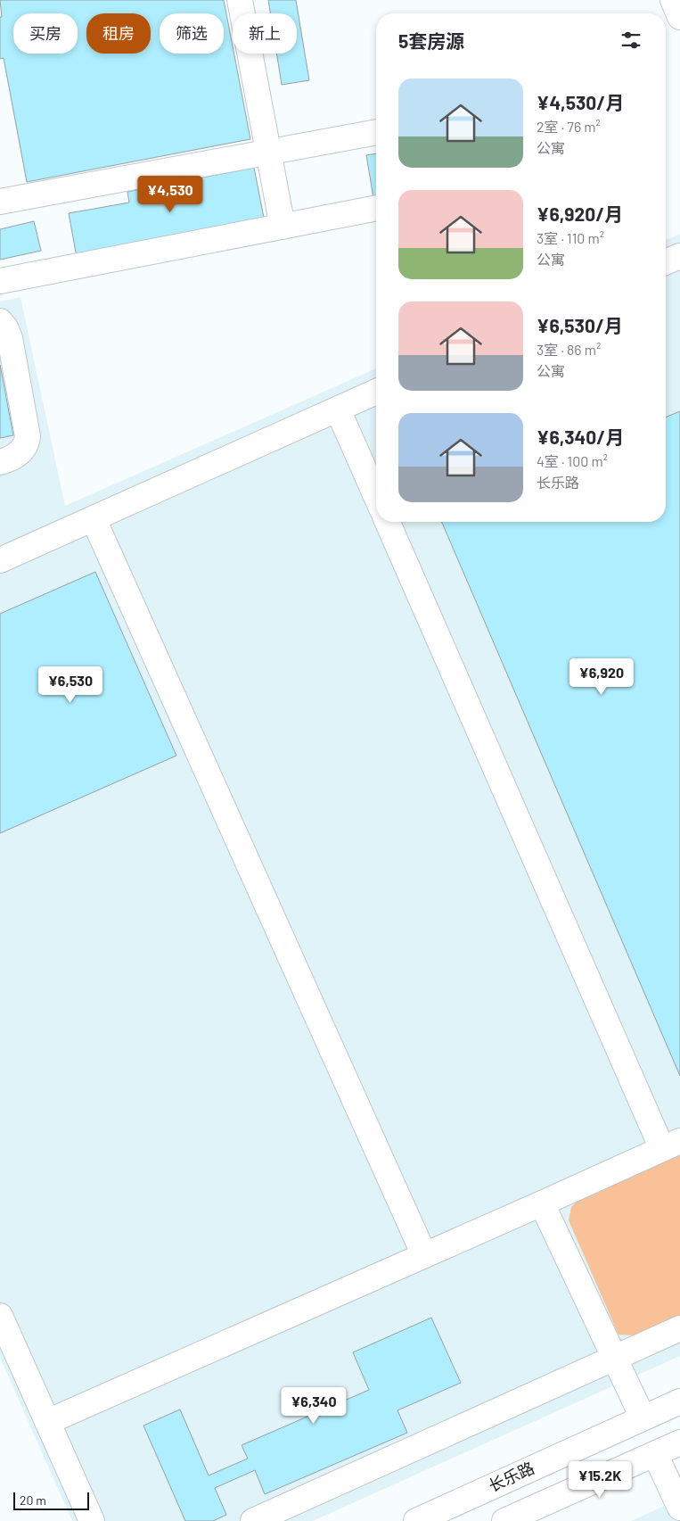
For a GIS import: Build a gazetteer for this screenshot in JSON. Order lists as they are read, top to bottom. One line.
{"streets":{"street":["长乐路"]},"scale_bar":"20 m","page":{"chip":["买房","租房","筛选","新上"],"heading":"5套房源","list":[{"name":"¥4,530/月","note":"2室 · 76 m² · 公寓"},{"name":"¥6,920/月","note":"3室 · 110 m² · 公寓"},{"name":"¥6,530/月","note":"3室 · 86 m² · 公寓"},{"name":"¥6,340/月","note":"4室 · 100 m² · 长乐路"}],"price":["¥4,530","¥6,920","¥6,530","¥6,340","¥15.2K"],"scale":"20 m"}}
